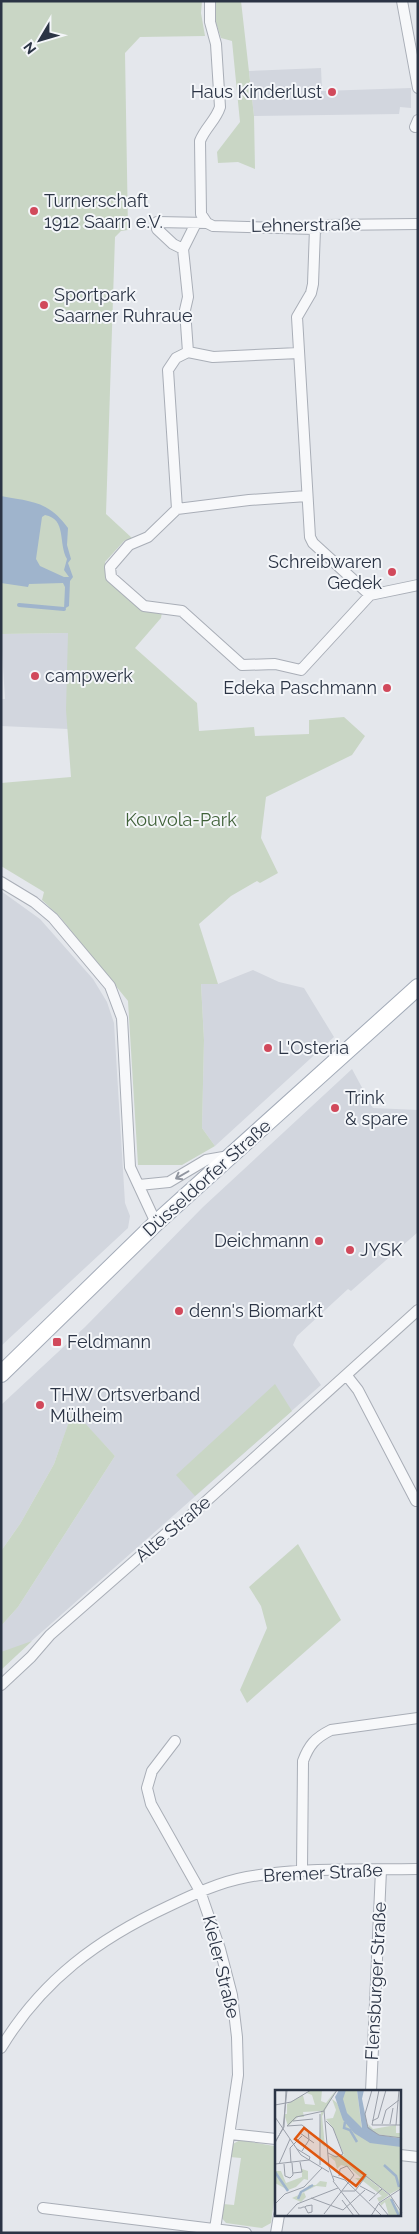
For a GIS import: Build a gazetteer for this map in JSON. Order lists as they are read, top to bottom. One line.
{"streets":{"main road":["Düsseldorfer Straße"],"street":["Lehnerstraße","Alte Straße","Bremer Straße","Kieler Straße","Flensburger Straße"]},"crossings":[["Bremer Straße","Kieler Straße"],["Bremer Straße","Flensburger Straße"]],"parks":["Kouvola-Park"],"places":{"other":["Haus Kinderlust","Turnerschaft 1912 Saarn e.V.","Sportpark Saarner Ruhraue","Schreibwaren Gedek","campwerk","Edeka Paschmann","L'Osteria","Trink & spare","Deichmann","JYSK","denn's Biomarkt","THW Ortsverband Mülheim"],"transit":["Feldmann"]},"north":"bottom left"}
